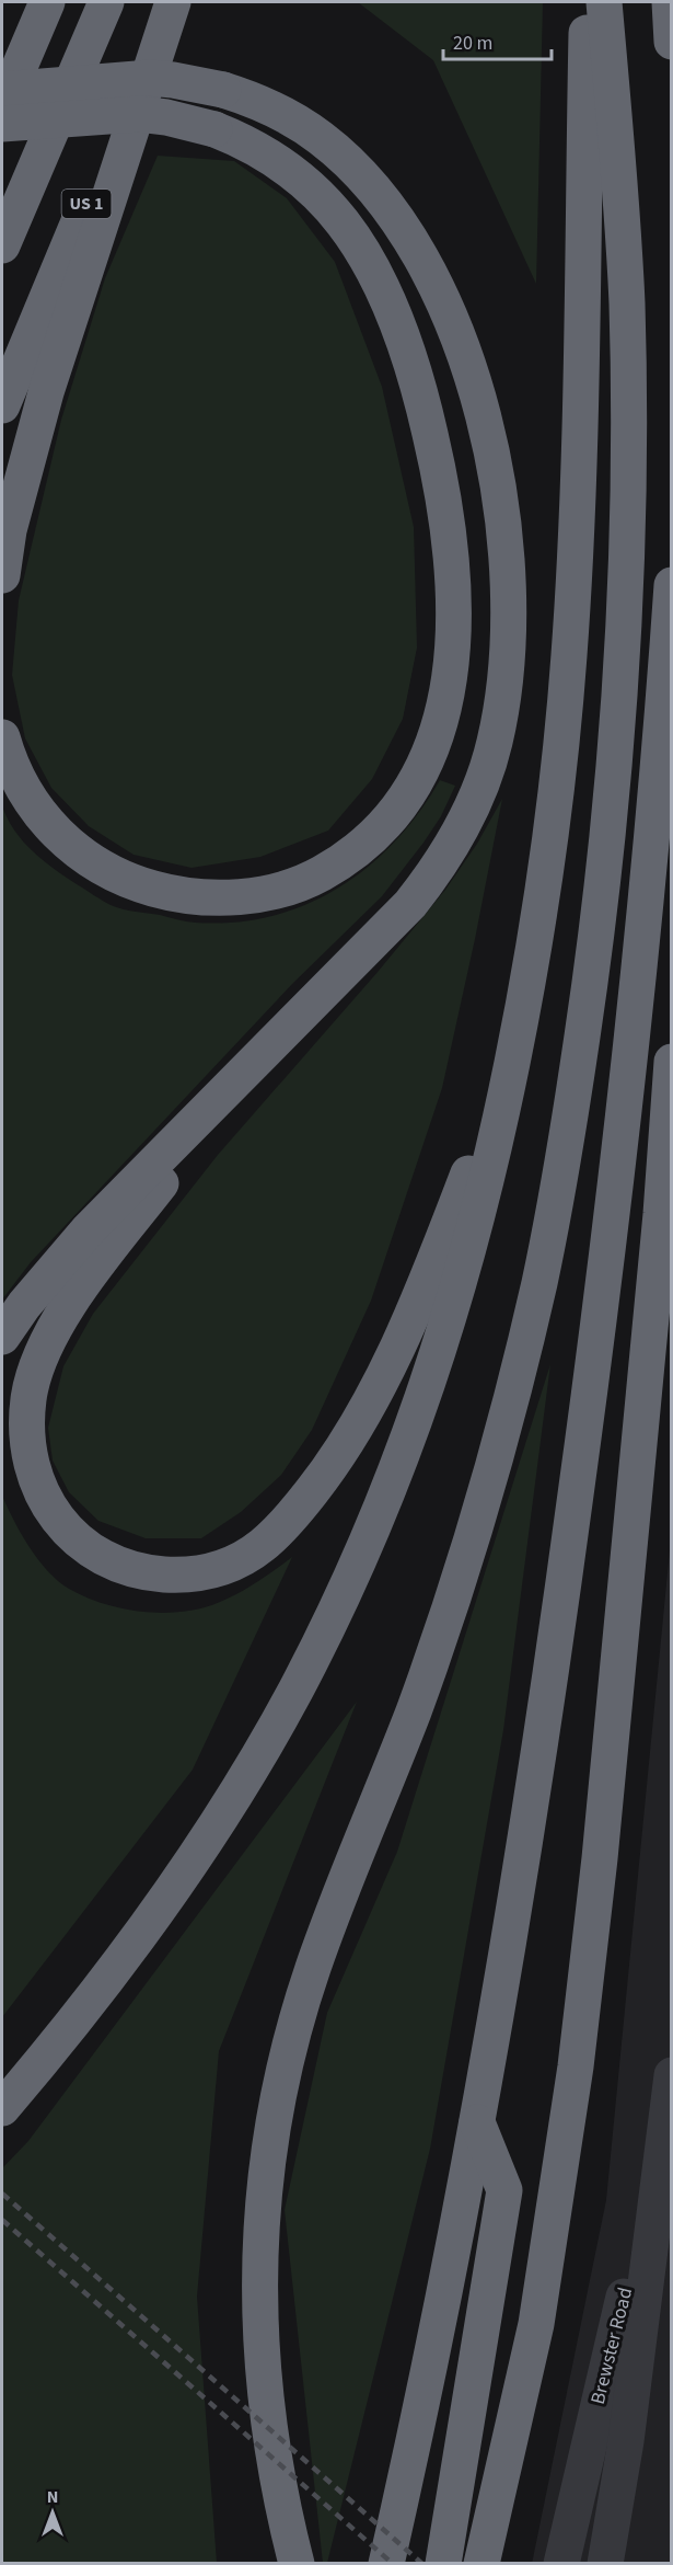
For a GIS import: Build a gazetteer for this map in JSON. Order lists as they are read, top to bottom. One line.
{"streets":{"highway":["US 1"],"street":["Brewster Road"]},"scale_bar":"20 m","north":"top"}
